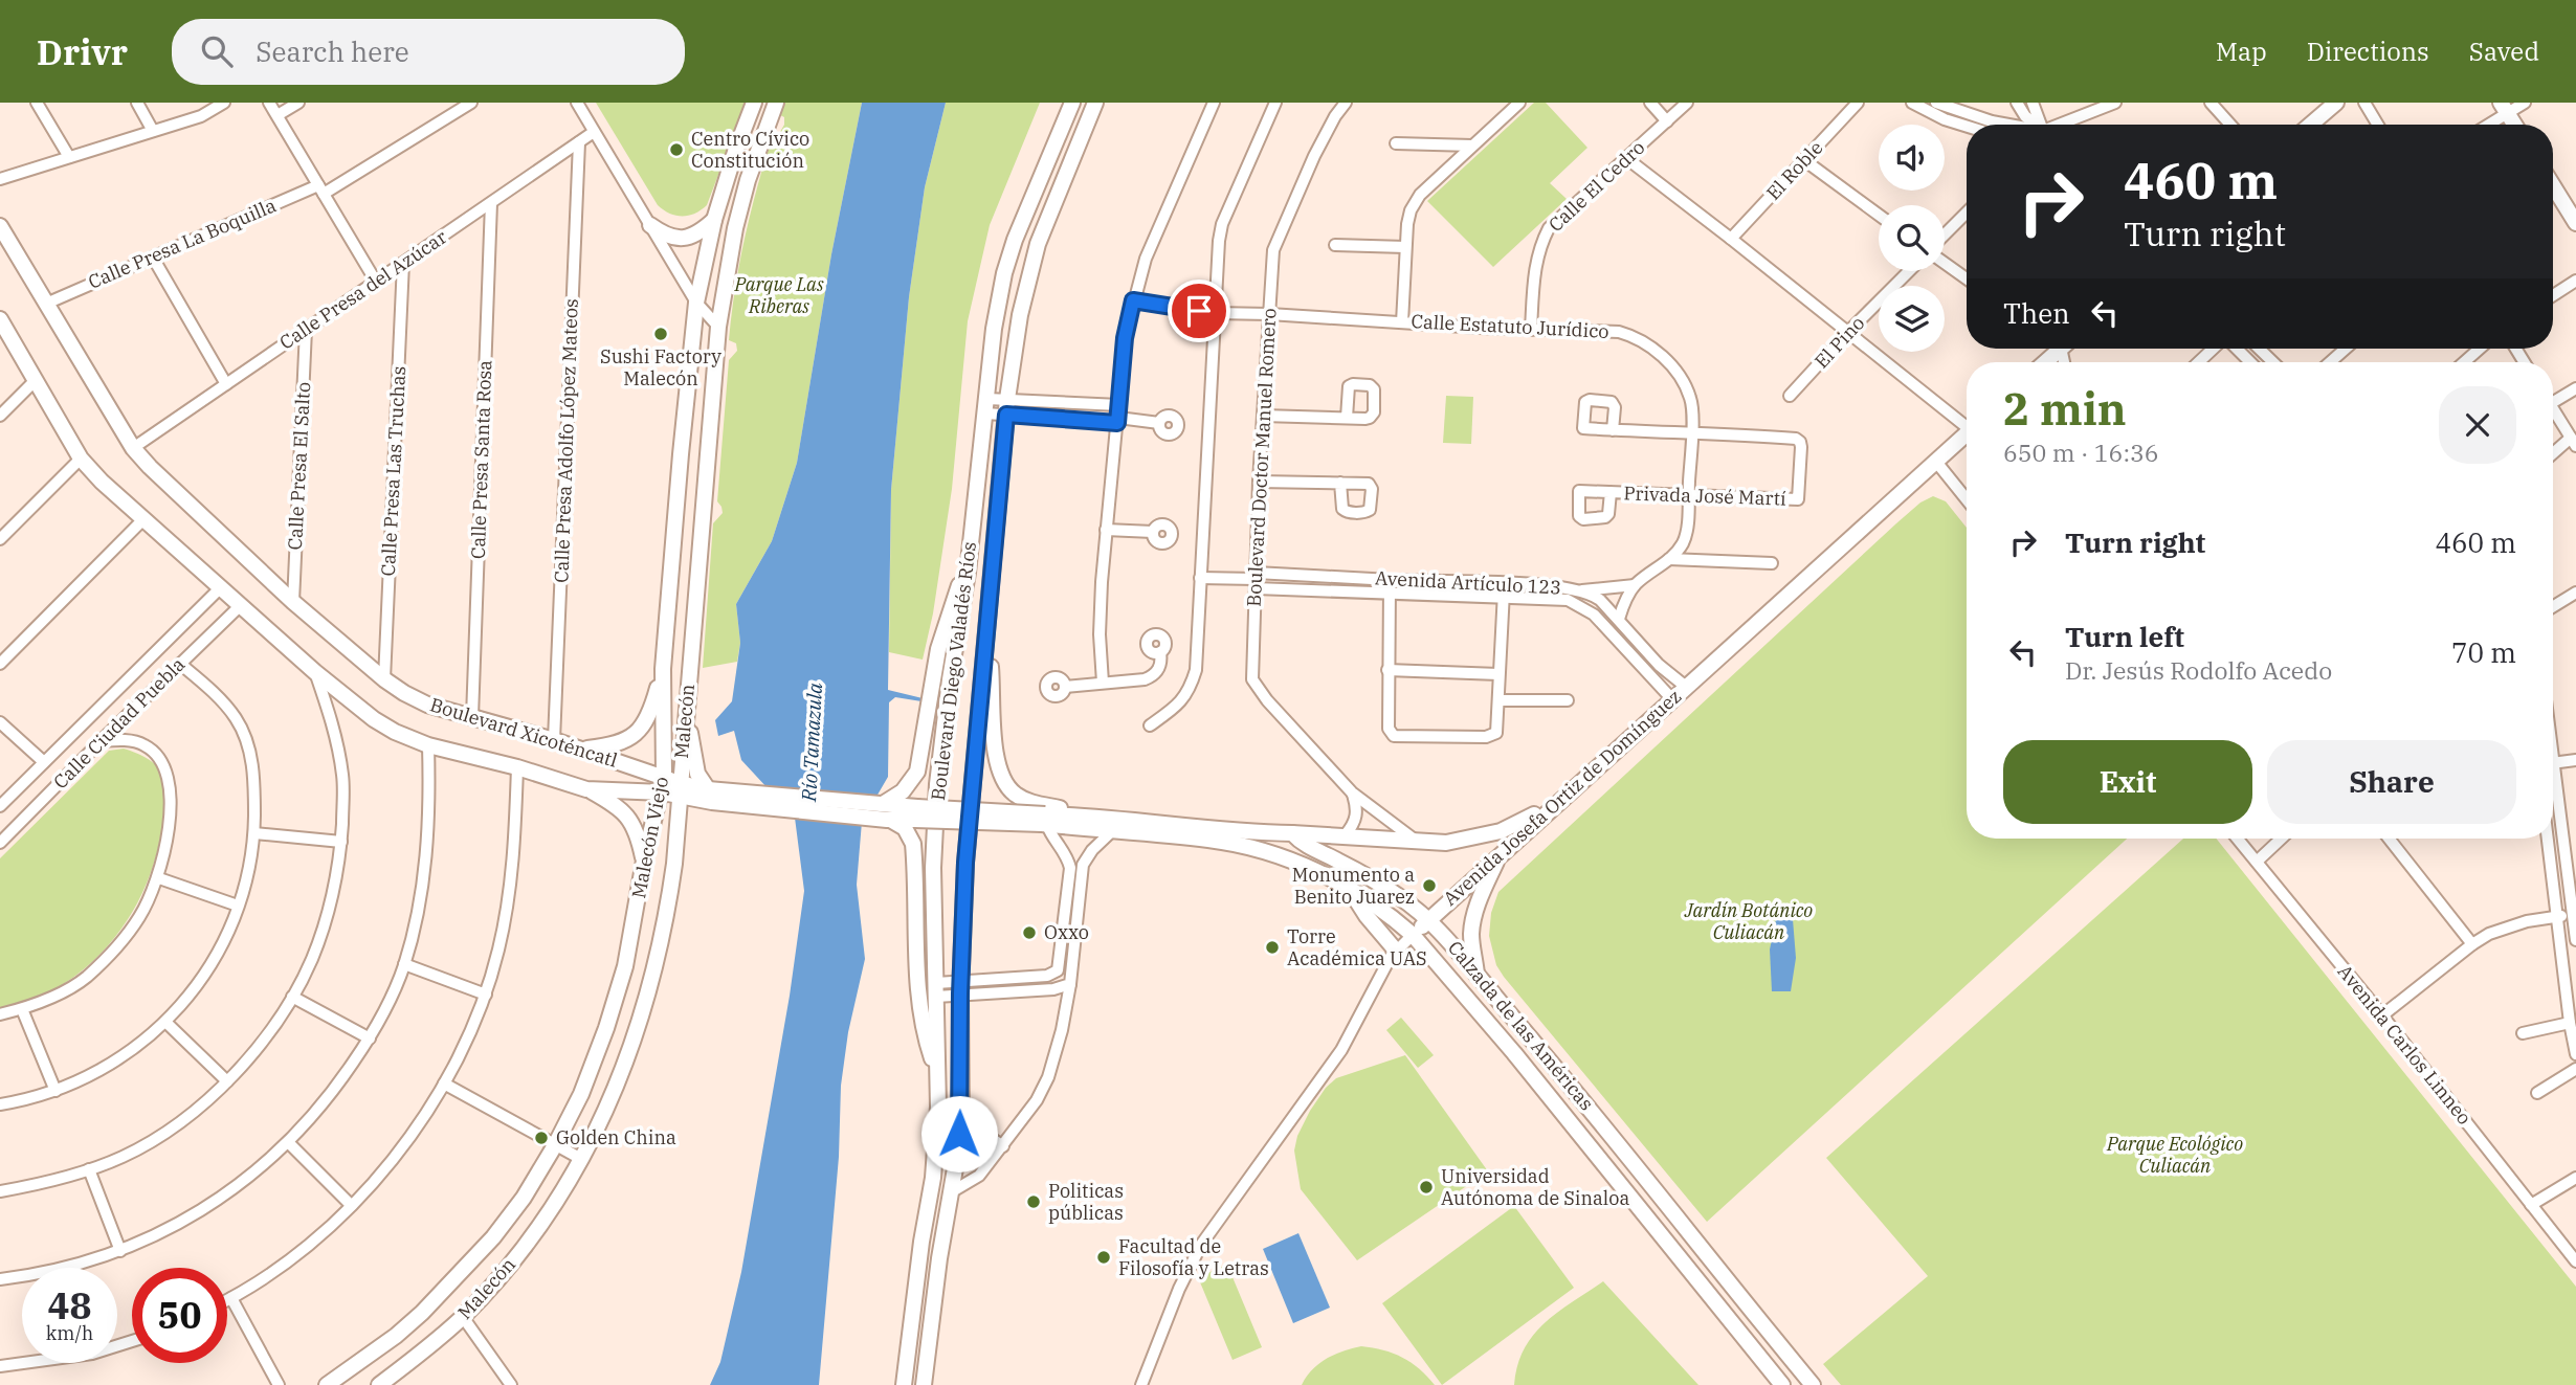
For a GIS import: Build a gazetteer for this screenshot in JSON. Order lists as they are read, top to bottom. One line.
{"streets":{"main road":["Boulevard Diego Valadés Ríos","Malecón","Boulevard Xicoténcatl","Avenida Josefa Ortiz de Domínguez","Malecón Viejo","Calzada de las Américas"],"street":["El Roble","Calle El Cedro","Calle Presa La Boquilla","Calle Presa del Azúcar","Calle Estatuto Jurídico","El Pino","Calle Presa Adolfo López Mateos","Boulevard Doctor Manuel Romero","Calle Presa Santa Rosa","Calle Presa El Salto","Calle Presa Las Truchas","Privada José Martí","Avenida Artículo 123","Calle Ciudad Puebla","Avenida Carlos Linneo"]},"crossings":[["Calle El Cedro","Calle Estatuto Jurídico"],["Calle Presa La Boquilla","Boulevard Xicoténcatl"],["Calle Presa del Azúcar","Calle Presa Adolfo López Mateos"],["Calle Presa del Azúcar","Calle Presa Santa Rosa"],["Calle Presa del Azúcar","Calle Presa El Salto"],["Calle Presa del Azúcar","Calle Presa Las Truchas"],["Calle Presa del Azúcar","Boulevard Xicoténcatl"],["Calle Estatuto Jurídico","Boulevard Doctor Manuel Romero"],["Calle Estatuto Jurídico","Privada José Martí"],["Calle Presa Adolfo López Mateos","Boulevard Xicoténcatl"],["Boulevard Doctor Manuel Romero","Avenida Artículo 123"],["Calle Presa Santa Rosa","Boulevard Xicoténcatl"],["Calle Presa El Salto","Boulevard Xicoténcatl"],["Calle Presa Las Truchas","Boulevard Xicoténcatl"],["Avenida Artículo 123","Avenida Josefa Ortiz de Domínguez"],["Malecón","Boulevard Xicoténcatl"],["Calle Ciudad Puebla","Boulevard Xicoténcatl"],["Boulevard Xicoténcatl","Malecón Viejo"],["Boulevard Xicoténcatl","Calzada de las Américas"],["Avenida Josefa Ortiz de Domínguez","Calzada de las Américas"]],"water":["Río Tamazula"],"parks":["Parque Las Riberas","Jardín Botánico Culiacán","Parque Ecológico Culiacán"],"places":["Centro Cívico Constitución","Sushi Factory Malecón","Monumento a Benito Juarez","Oxxo","Torre Académica UAS","Golden China","Universidad Autónoma de Sinaloa","Politicas públicas","Facultad de Filosofía y Letras"],"page":{"header":"Drivr","search":"Search here","nav":["Map","Directions","Saved"],"turn":["460 m","Turn right"],"then":"Then","heading":["2 min","650 m · 16:36"],"list":[{"name":"Turn right","value":"460 m"},{"name":"Turn left","note":"Dr. Jesús Rodolfo Acedo","value":"70 m"}],"buttons":["Exit","Share"],"speed":"48 km/h","limit":"50"}}
